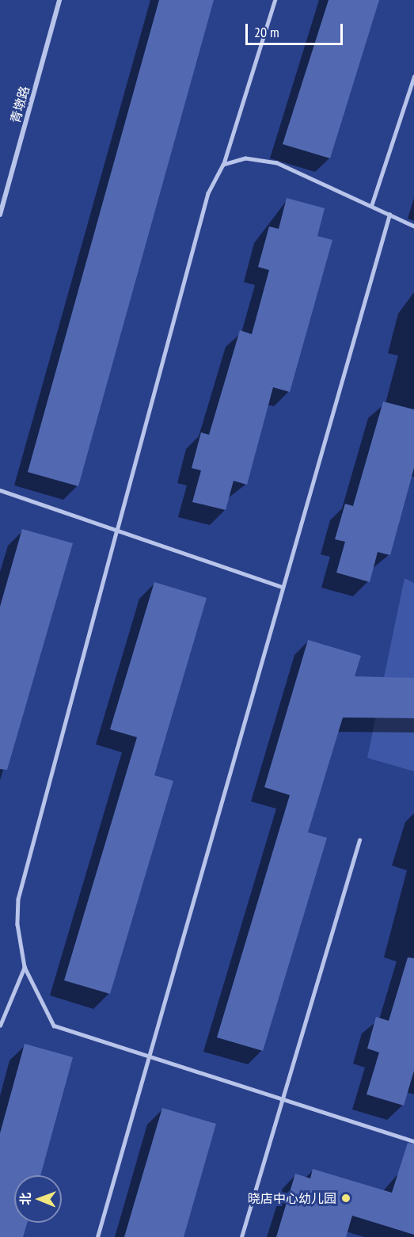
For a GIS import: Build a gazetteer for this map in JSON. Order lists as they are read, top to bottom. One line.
{"streets":{"street":["青墩路"]},"places":["晓店中心幼儿园"],"scale_bar":"20 m","north":"left"}
